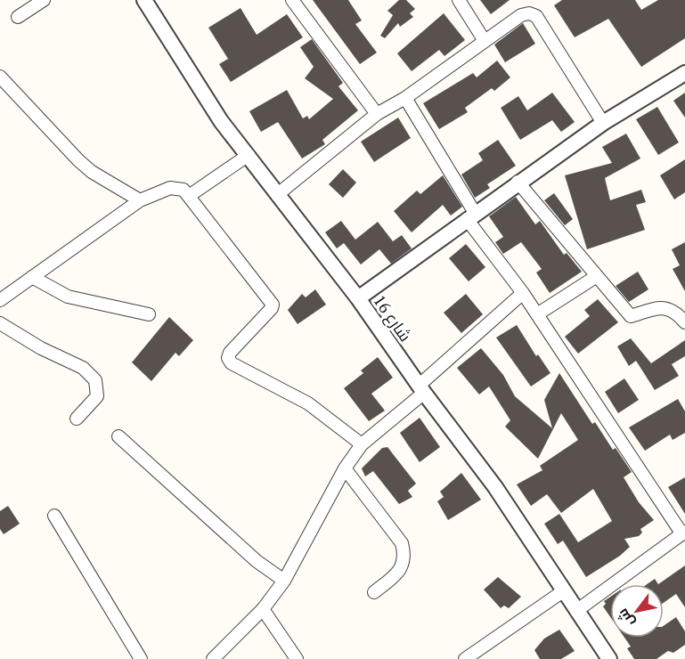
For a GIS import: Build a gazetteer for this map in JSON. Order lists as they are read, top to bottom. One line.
{"streets":{"street":["شارع 16"]},"north":"bottom left"}
